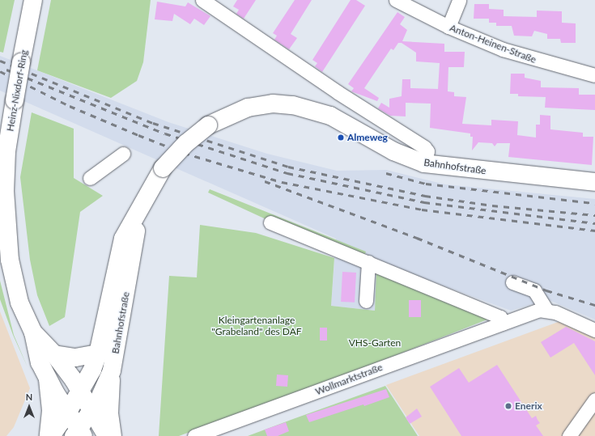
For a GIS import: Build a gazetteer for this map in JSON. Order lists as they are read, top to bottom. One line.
{"streets":{"main road":["Heinz-Nixdorf-Ring","Bahnhofstraße"],"street":["Anton-Heinen-Straße","Wollmarktstraße"]},"crossings":[["Heinz-Nixdorf-Ring","Bahnhofstraße"]],"parks":["Kleingartenanlage \"Grabeland\" des DAF","VHS-Garten"],"places":["Almeweg","Enerix"],"north":"top"}
